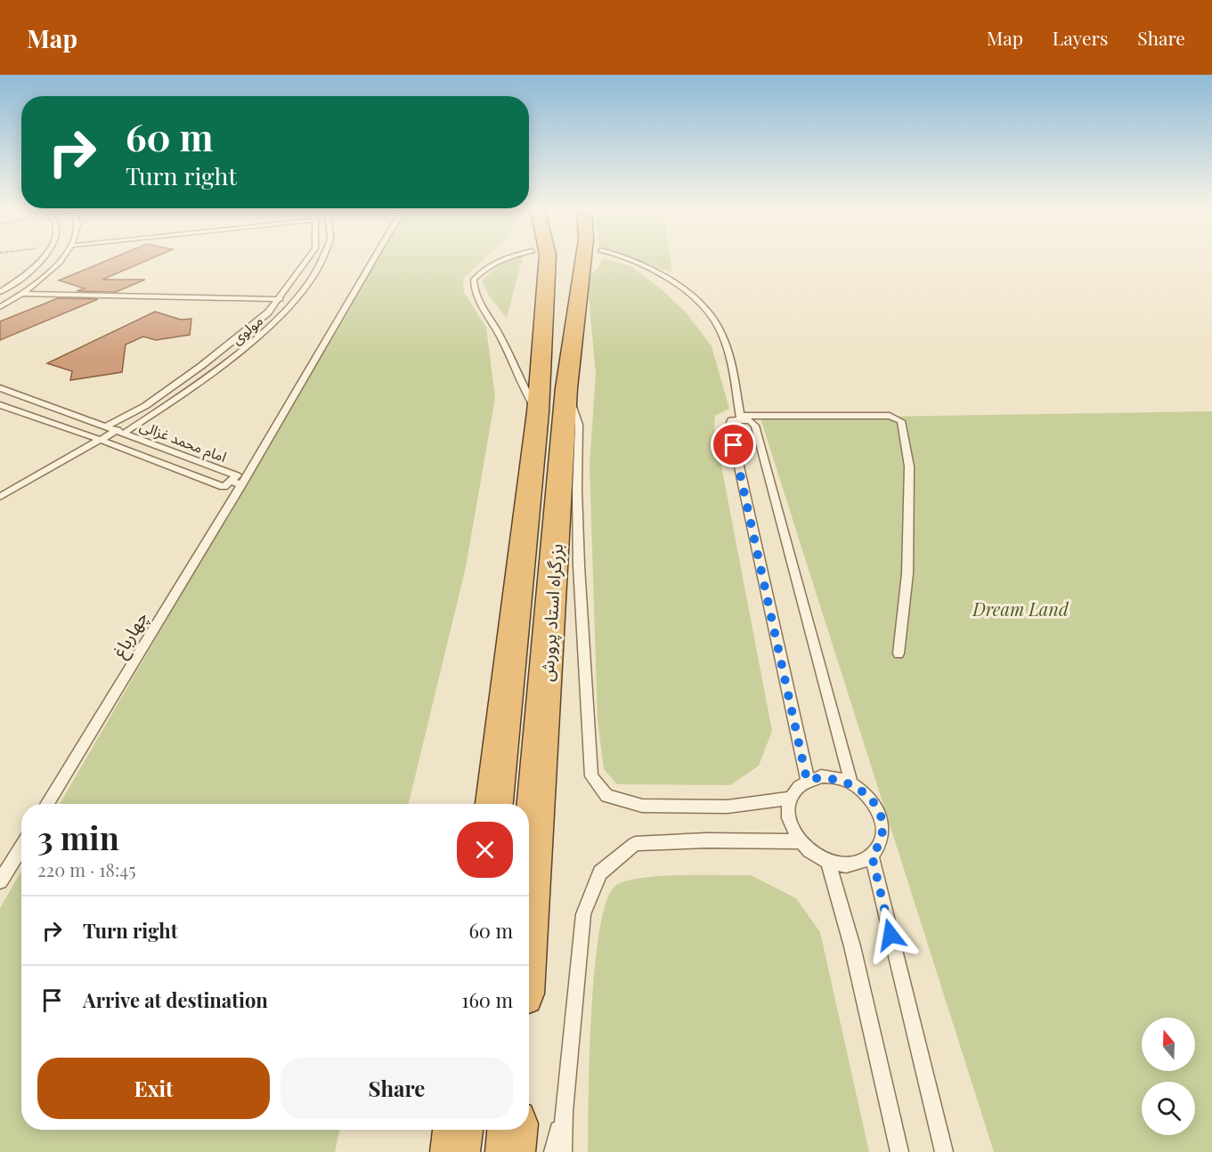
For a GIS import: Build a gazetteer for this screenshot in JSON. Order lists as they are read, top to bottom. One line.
{"streets":{"highway":["بزرگراه استاد پرورش"],"lane":["مولوی","امام محمد غزالی","چهارباغ"]},"crossings":[["مولوی","امام محمد غزالی"],["امام محمد غزالی","چهارباغ"]],"parks":["Dream Land"],"north":"top","page":{"header":"Map","nav":["Map","Layers","Share"],"turn":["60 m","Turn right"],"heading":["3 min","220 m · 18:45"],"list":[{"name":"Turn right","value":"60 m"},{"name":"Arrive at destination","value":"160 m"}],"buttons":["Exit","Share"]}}
